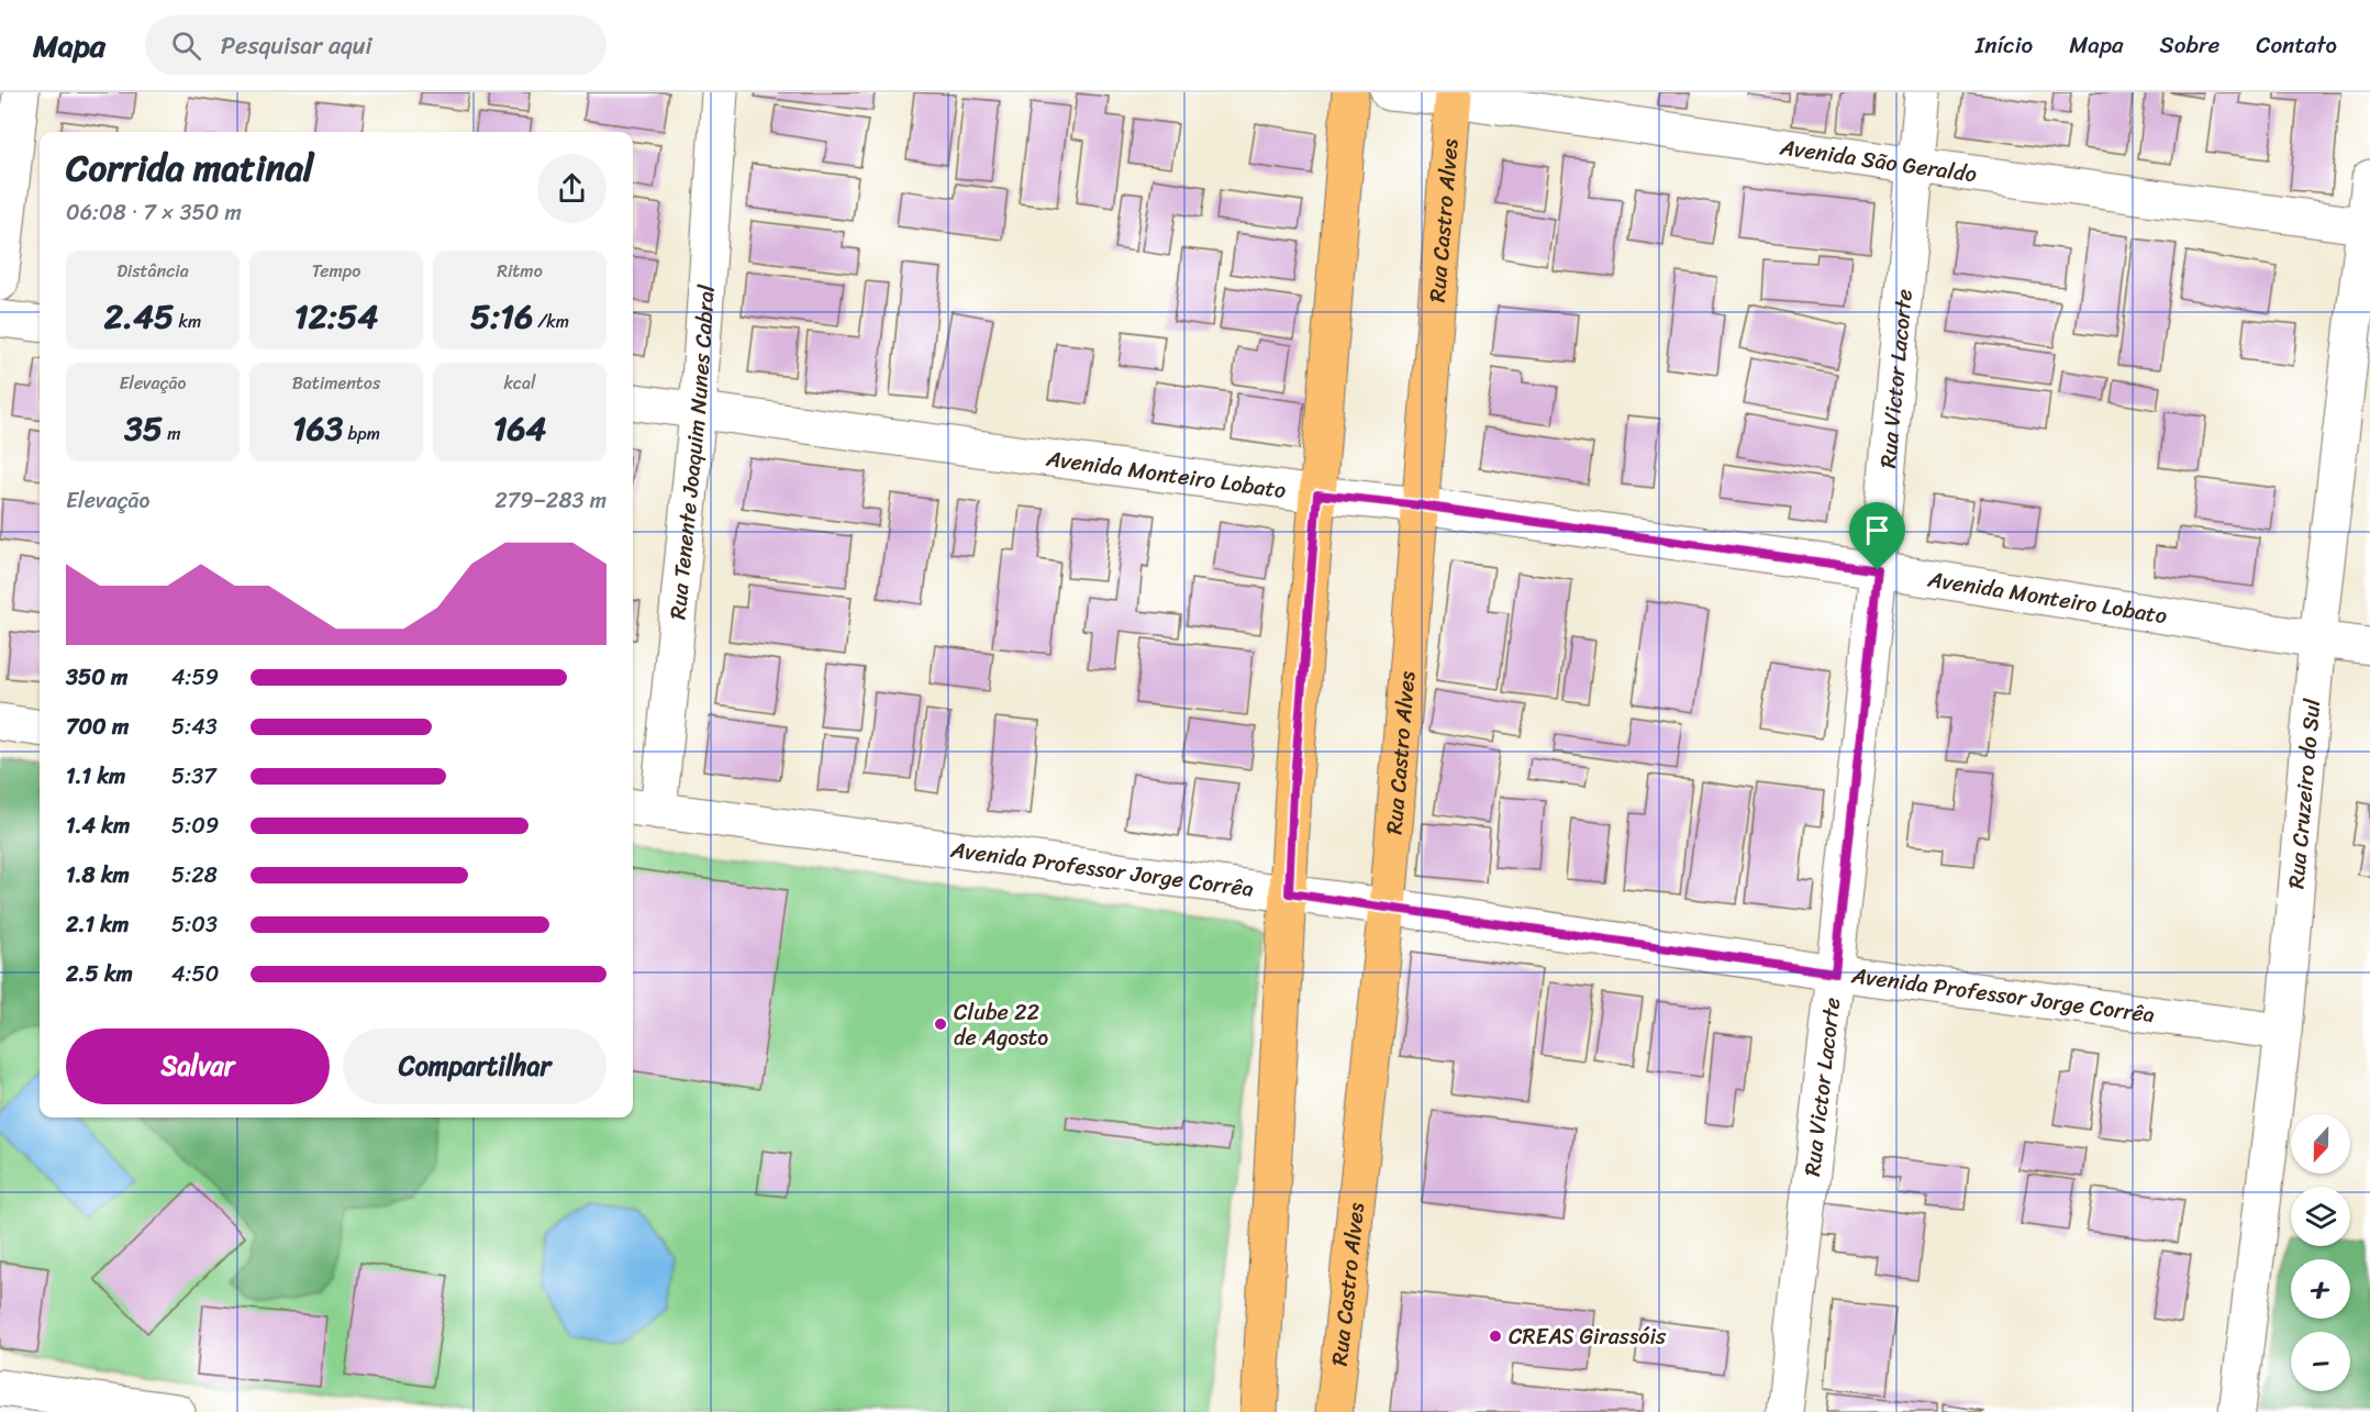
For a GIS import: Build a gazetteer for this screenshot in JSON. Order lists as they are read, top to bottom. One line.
{"streets":{"main road":["Rua Castro Alves"],"street":["Avenida São Geraldo","Rua Victor Lacorte","Rua Tenente Joaquim Nunes Cabral","Avenida Monteiro Lobato","Rua Cruzeiro do Sul","Avenida Professor Jorge Corrêa"]},"crossings":[["Avenida São Geraldo","Rua Castro Alves"],["Avenida São Geraldo","Rua Victor Lacorte"],["Avenida São Geraldo","Rua Cruzeiro do Sul"],["Rua Castro Alves","Avenida Monteiro Lobato"],["Rua Castro Alves","Avenida Professor Jorge Corrêa"],["Rua Victor Lacorte","Avenida Monteiro Lobato"],["Rua Victor Lacorte","Avenida Professor Jorge Corrêa"],["Rua Tenente Joaquim Nunes Cabral","Avenida Monteiro Lobato"],["Rua Tenente Joaquim Nunes Cabral","Avenida Professor Jorge Corrêa"],["Avenida Monteiro Lobato","Rua Cruzeiro do Sul"],["Rua Cruzeiro do Sul","Avenida Professor Jorge Corrêa"]],"places":["Clube 22 de Agosto","CREAS Girassóis"],"north":"bottom","page":{"header":"Mapa","search":"Pesquisar aqui","nav":["Início","Mapa","Sobre","Contato"],"heading":["Corrida matinal","06:08 · 7 × 350 m"],"stats":[["Distância","2.45 km"],["Tempo","12:54"],["Ritmo","5:16 /km"],["Elevação","35 m"],["Batimentos","163 bpm"],["kcal","164"]],"chart":["Elevação","279–283 m"],"list":[{"name":"350 m","note":"4:59"},{"name":"700 m","note":"5:43"},{"name":"1.1 km","note":"5:37"},{"name":"1.4 km","note":"5:09"},{"name":"1.8 km","note":"5:28"},{"name":"2.1 km","note":"5:03"},{"name":"2.5 km","note":"4:50"}],"buttons":["Salvar","Compartilhar"],"map_buttons":["+","−"]}}
